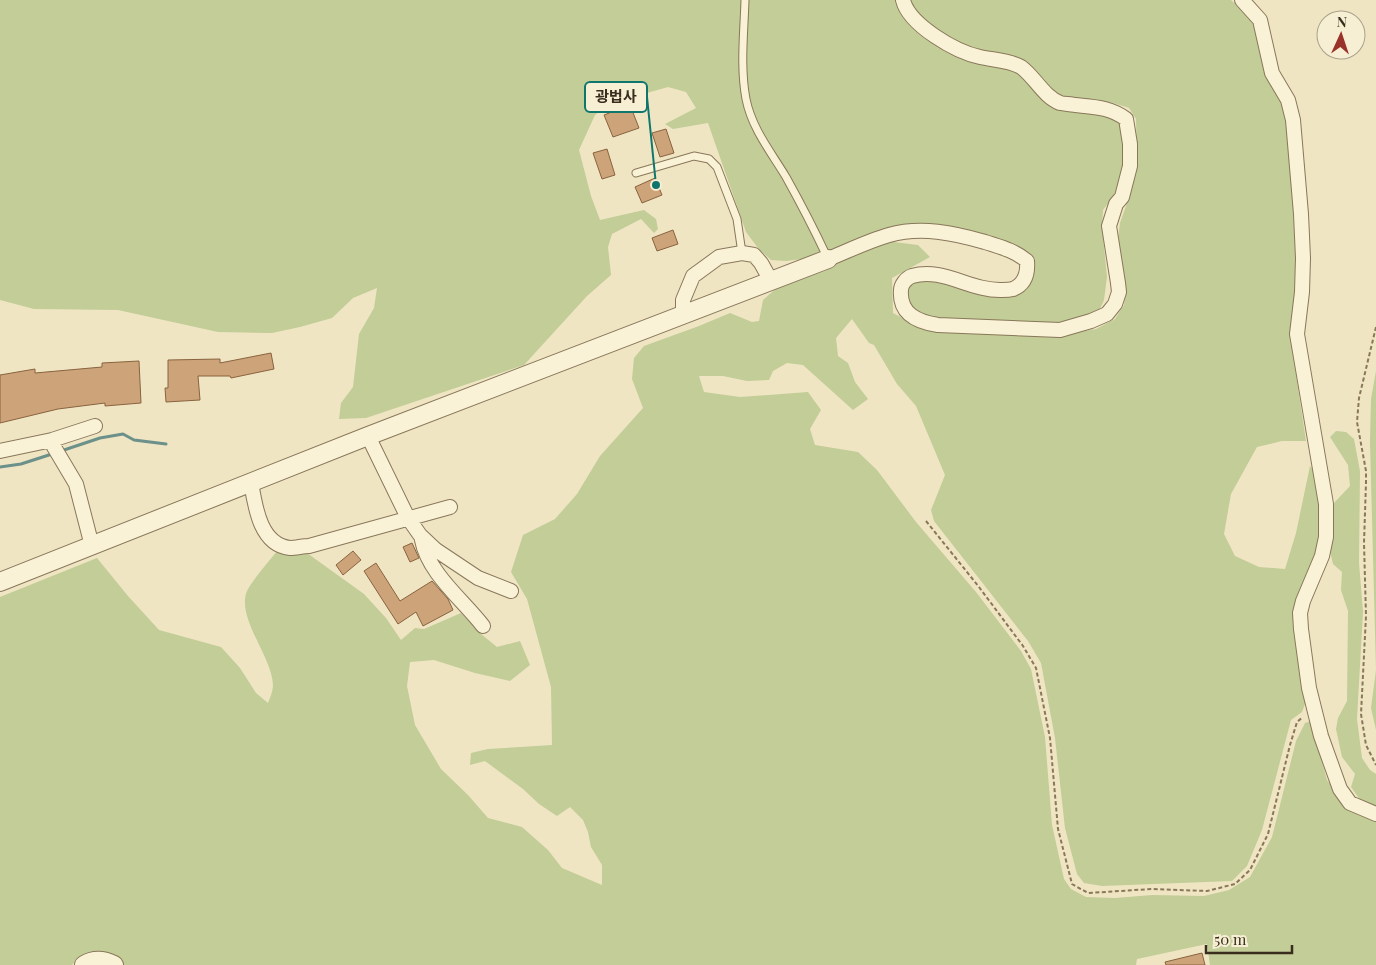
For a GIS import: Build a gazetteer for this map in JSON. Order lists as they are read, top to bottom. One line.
{"places":["광법사"],"scale_bar":"50 m","north":"top"}
